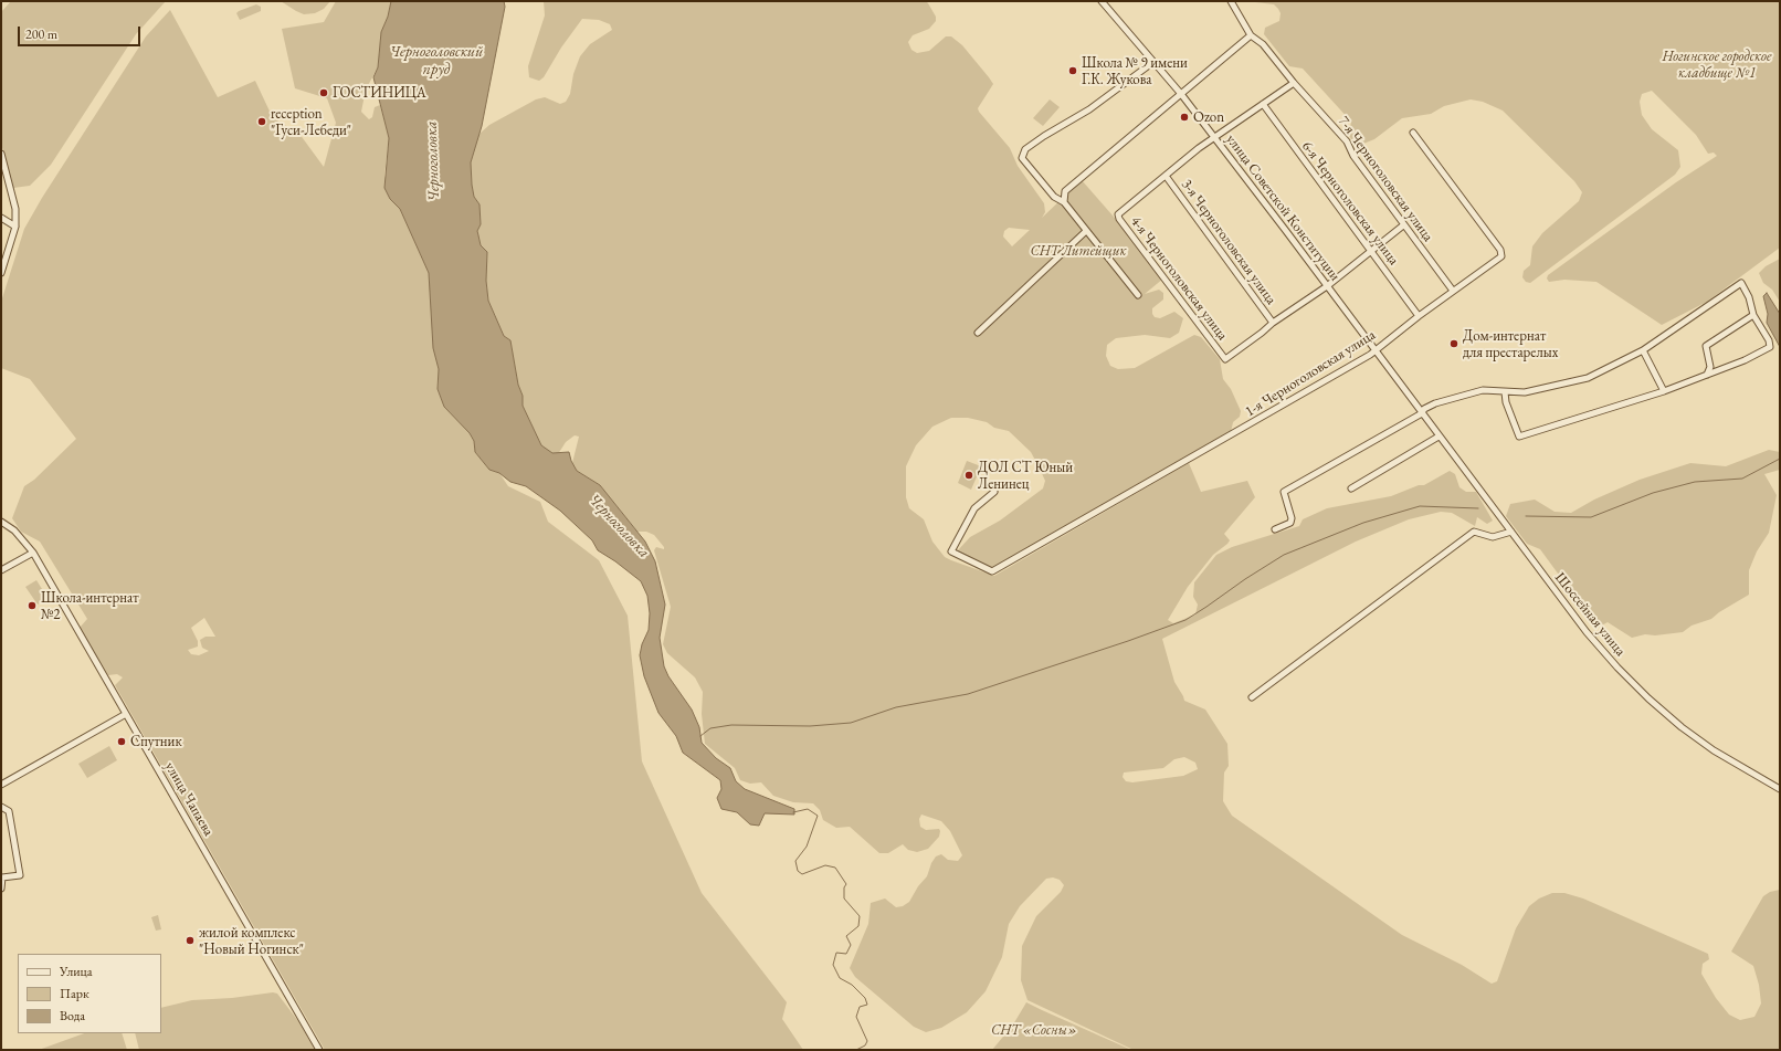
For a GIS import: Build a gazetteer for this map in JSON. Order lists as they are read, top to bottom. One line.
{"streets":{"street":["7-я Черноголовская улица","6-я Черноголовская улица","улица Советской Конституции","3-я Черноголовская улица","4-я Черноголовская улица","1-я Черноголовская улица","Шоссейная улица","улица Чапаева"]},"crossings":[["7-я Черноголовская улица","1-я Черноголовская улица"],["6-я Черноголовская улица","1-я Черноголовская улица"],["улица Советской Конституции","1-я Черноголовская улица"],["улица Советской Конституции","Шоссейная улица"],["3-я Черноголовская улица","4-я Черноголовская улица"]],"water":["Черноголовский пруд","Черноголовка"],"parks":["Ногинское городское кладбище №1","СНТ Литейщик","СНТ «Сосны»"],"places":["Школа № 9 имени Г.К. Жукова","ГОСТИНИЦА","Ozon","reception \"Гуси-Лебеди\"","Дом-интернат для престарелых","ДОЛ СТ Юный Ленинец","Школа-интернат №2","Спутник","жилой комплекс \"Новый Ногинск\""],"legend":["Улица","Парк","Вода"],"scale_bar":"200 m"}
